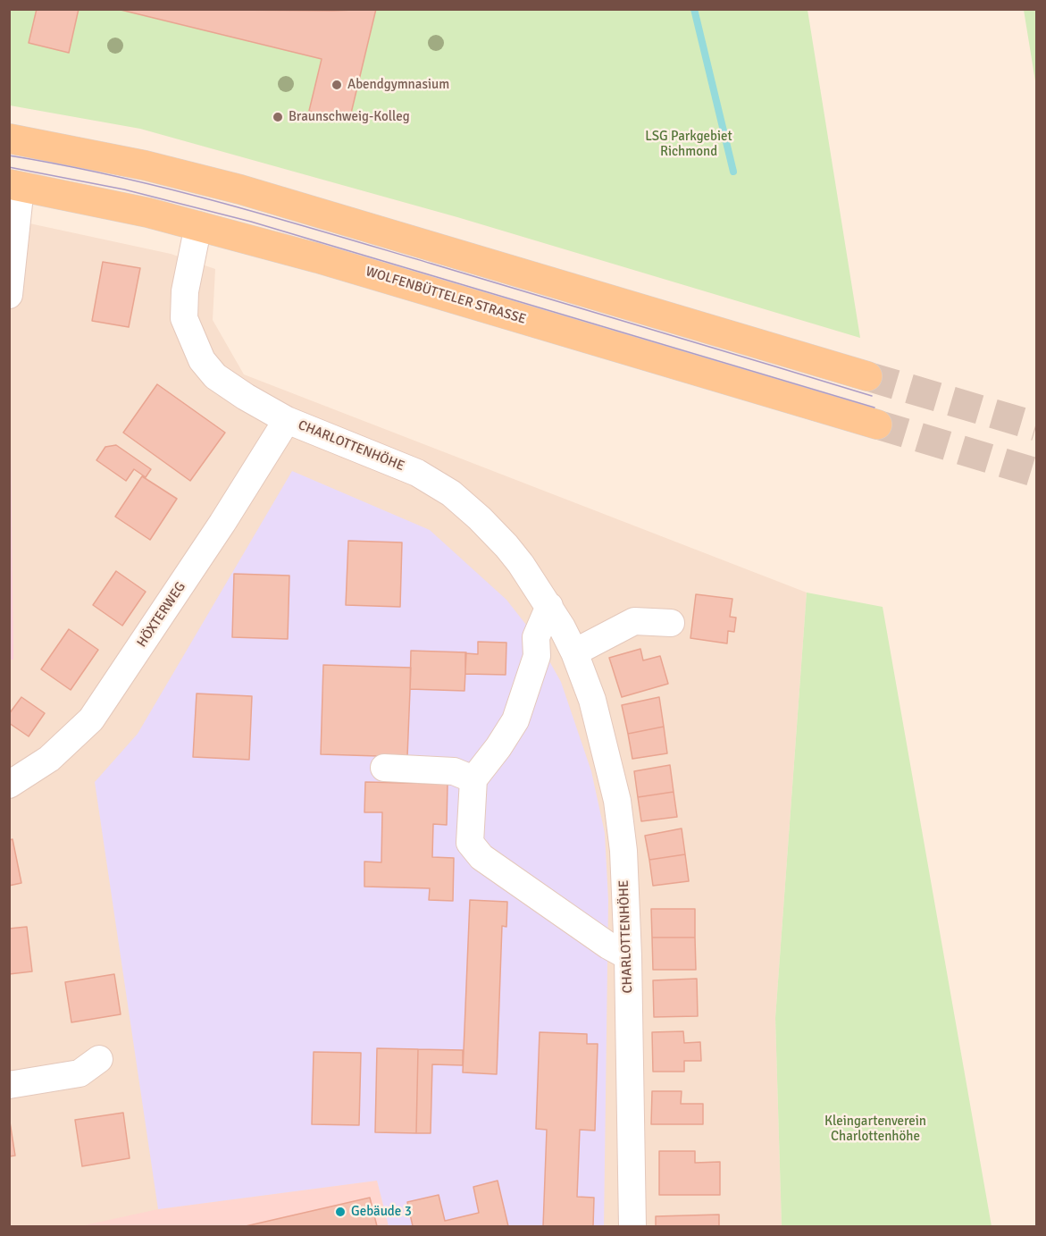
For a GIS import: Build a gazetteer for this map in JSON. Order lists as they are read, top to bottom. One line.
{"streets":{"main road":["WOLFENBÜTTELER STRASSE"],"street":["CHARLOTTENHÖHE","HÖXTERWEG"]},"crossings":[["WOLFENBÜTTELER STRASSE","CHARLOTTENHÖHE"],["CHARLOTTENHÖHE","HÖXTERWEG"]],"parks":["LSG Parkgebiet Richmond","Kleingartenverein Charlottenhöhe"],"places":["Abendgymnasium","Braunschweig-Kolleg","Gebäude 3"]}
